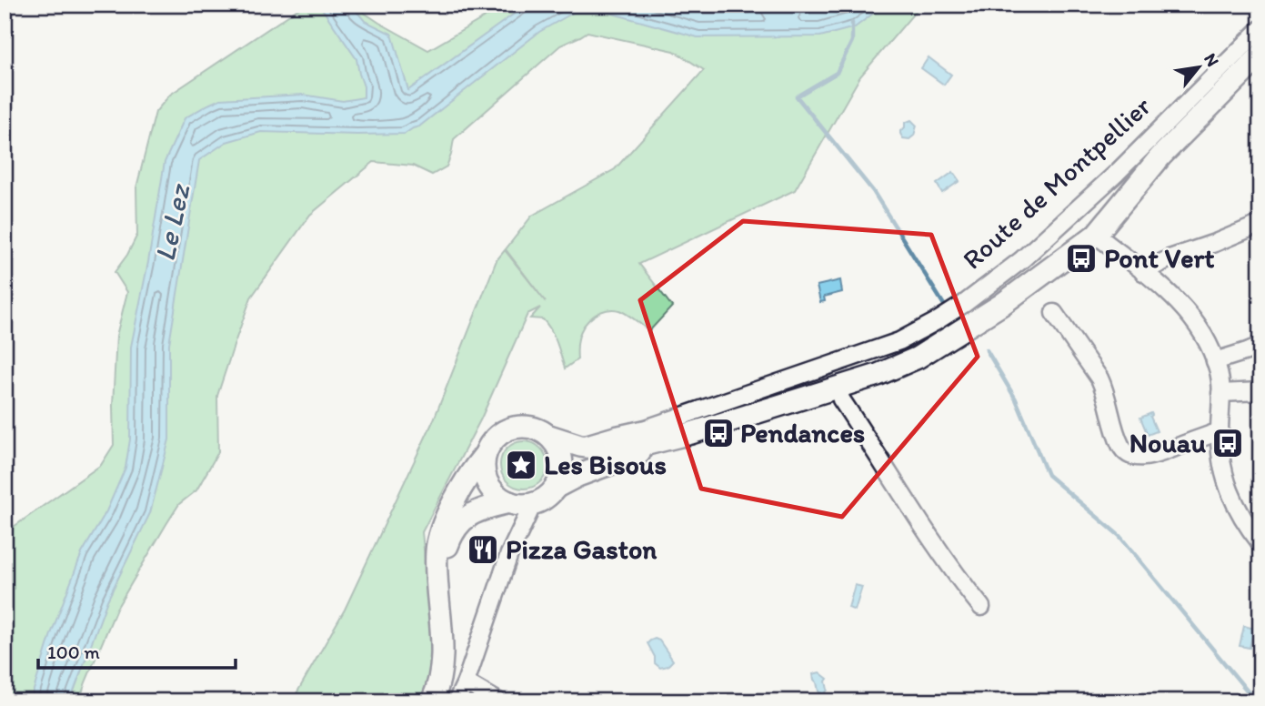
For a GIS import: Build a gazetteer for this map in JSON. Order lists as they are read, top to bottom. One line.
{"streets":{"main road":["Route de Montpellier"]},"water":["Le Lez"],"places":{"bus stop":["Pont Vert","Pendances","Nouau"],"place":["Les Bisous"],"restaurant":["Pizza Gaston"]},"scale_bar":"100 m","north":"top right"}
